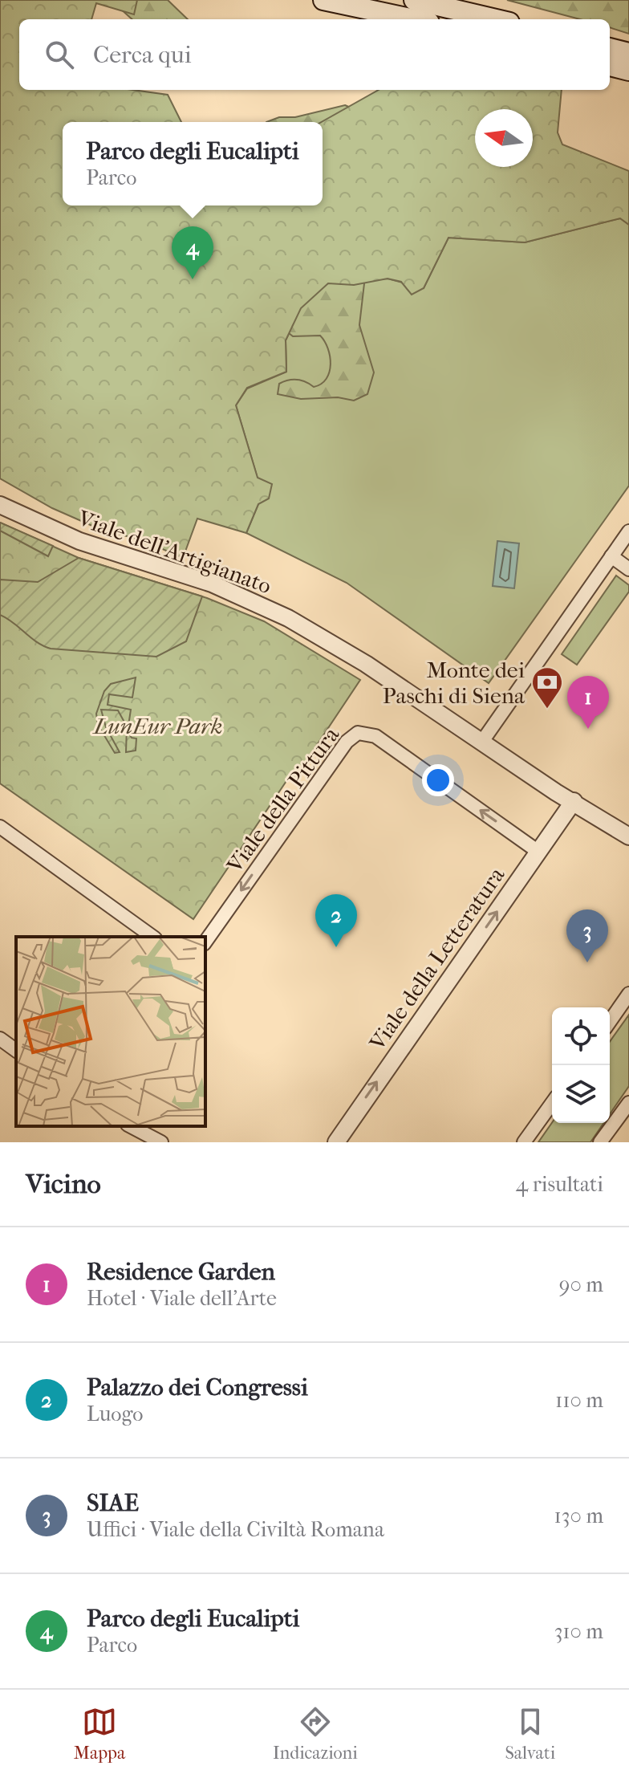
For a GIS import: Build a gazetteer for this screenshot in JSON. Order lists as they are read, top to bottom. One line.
{"streets":{"street":["Viale dell'Artigianato","Viale della Pittura","Viale della Letteratura"]},"crossings":[["Viale dell'Artigianato","Viale della Letteratura"],["Viale della Pittura","Viale della Letteratura"]],"one_way":["Viale della Letteratura"],"parks":["LunEur Park"],"places":{"bank":["Monte dei Paschi di Siena"]},"north":"left","page":{"search":"Cerca qui","popup":["Parco degli Eucalipti","Parco"],"pins":["4","1","2","3"],"heading":["Vicino","4 risultati"],"list":[{"mark":"1","name":"Residence Garden","note":"Hotel · Viale dell'Arte","value":"90 m"},{"mark":"2","name":"Palazzo dei Congressi","note":"Luogo","value":"110 m"},{"mark":"3","name":"SIAE","note":"Uffici · Viale della Civiltà Romana","value":"130 m"},{"mark":"4","name":"Parco degli Eucalipti","note":"Parco","value":"310 m"}],"nav":["Mappa","Indicazioni","Salvati"]}}
